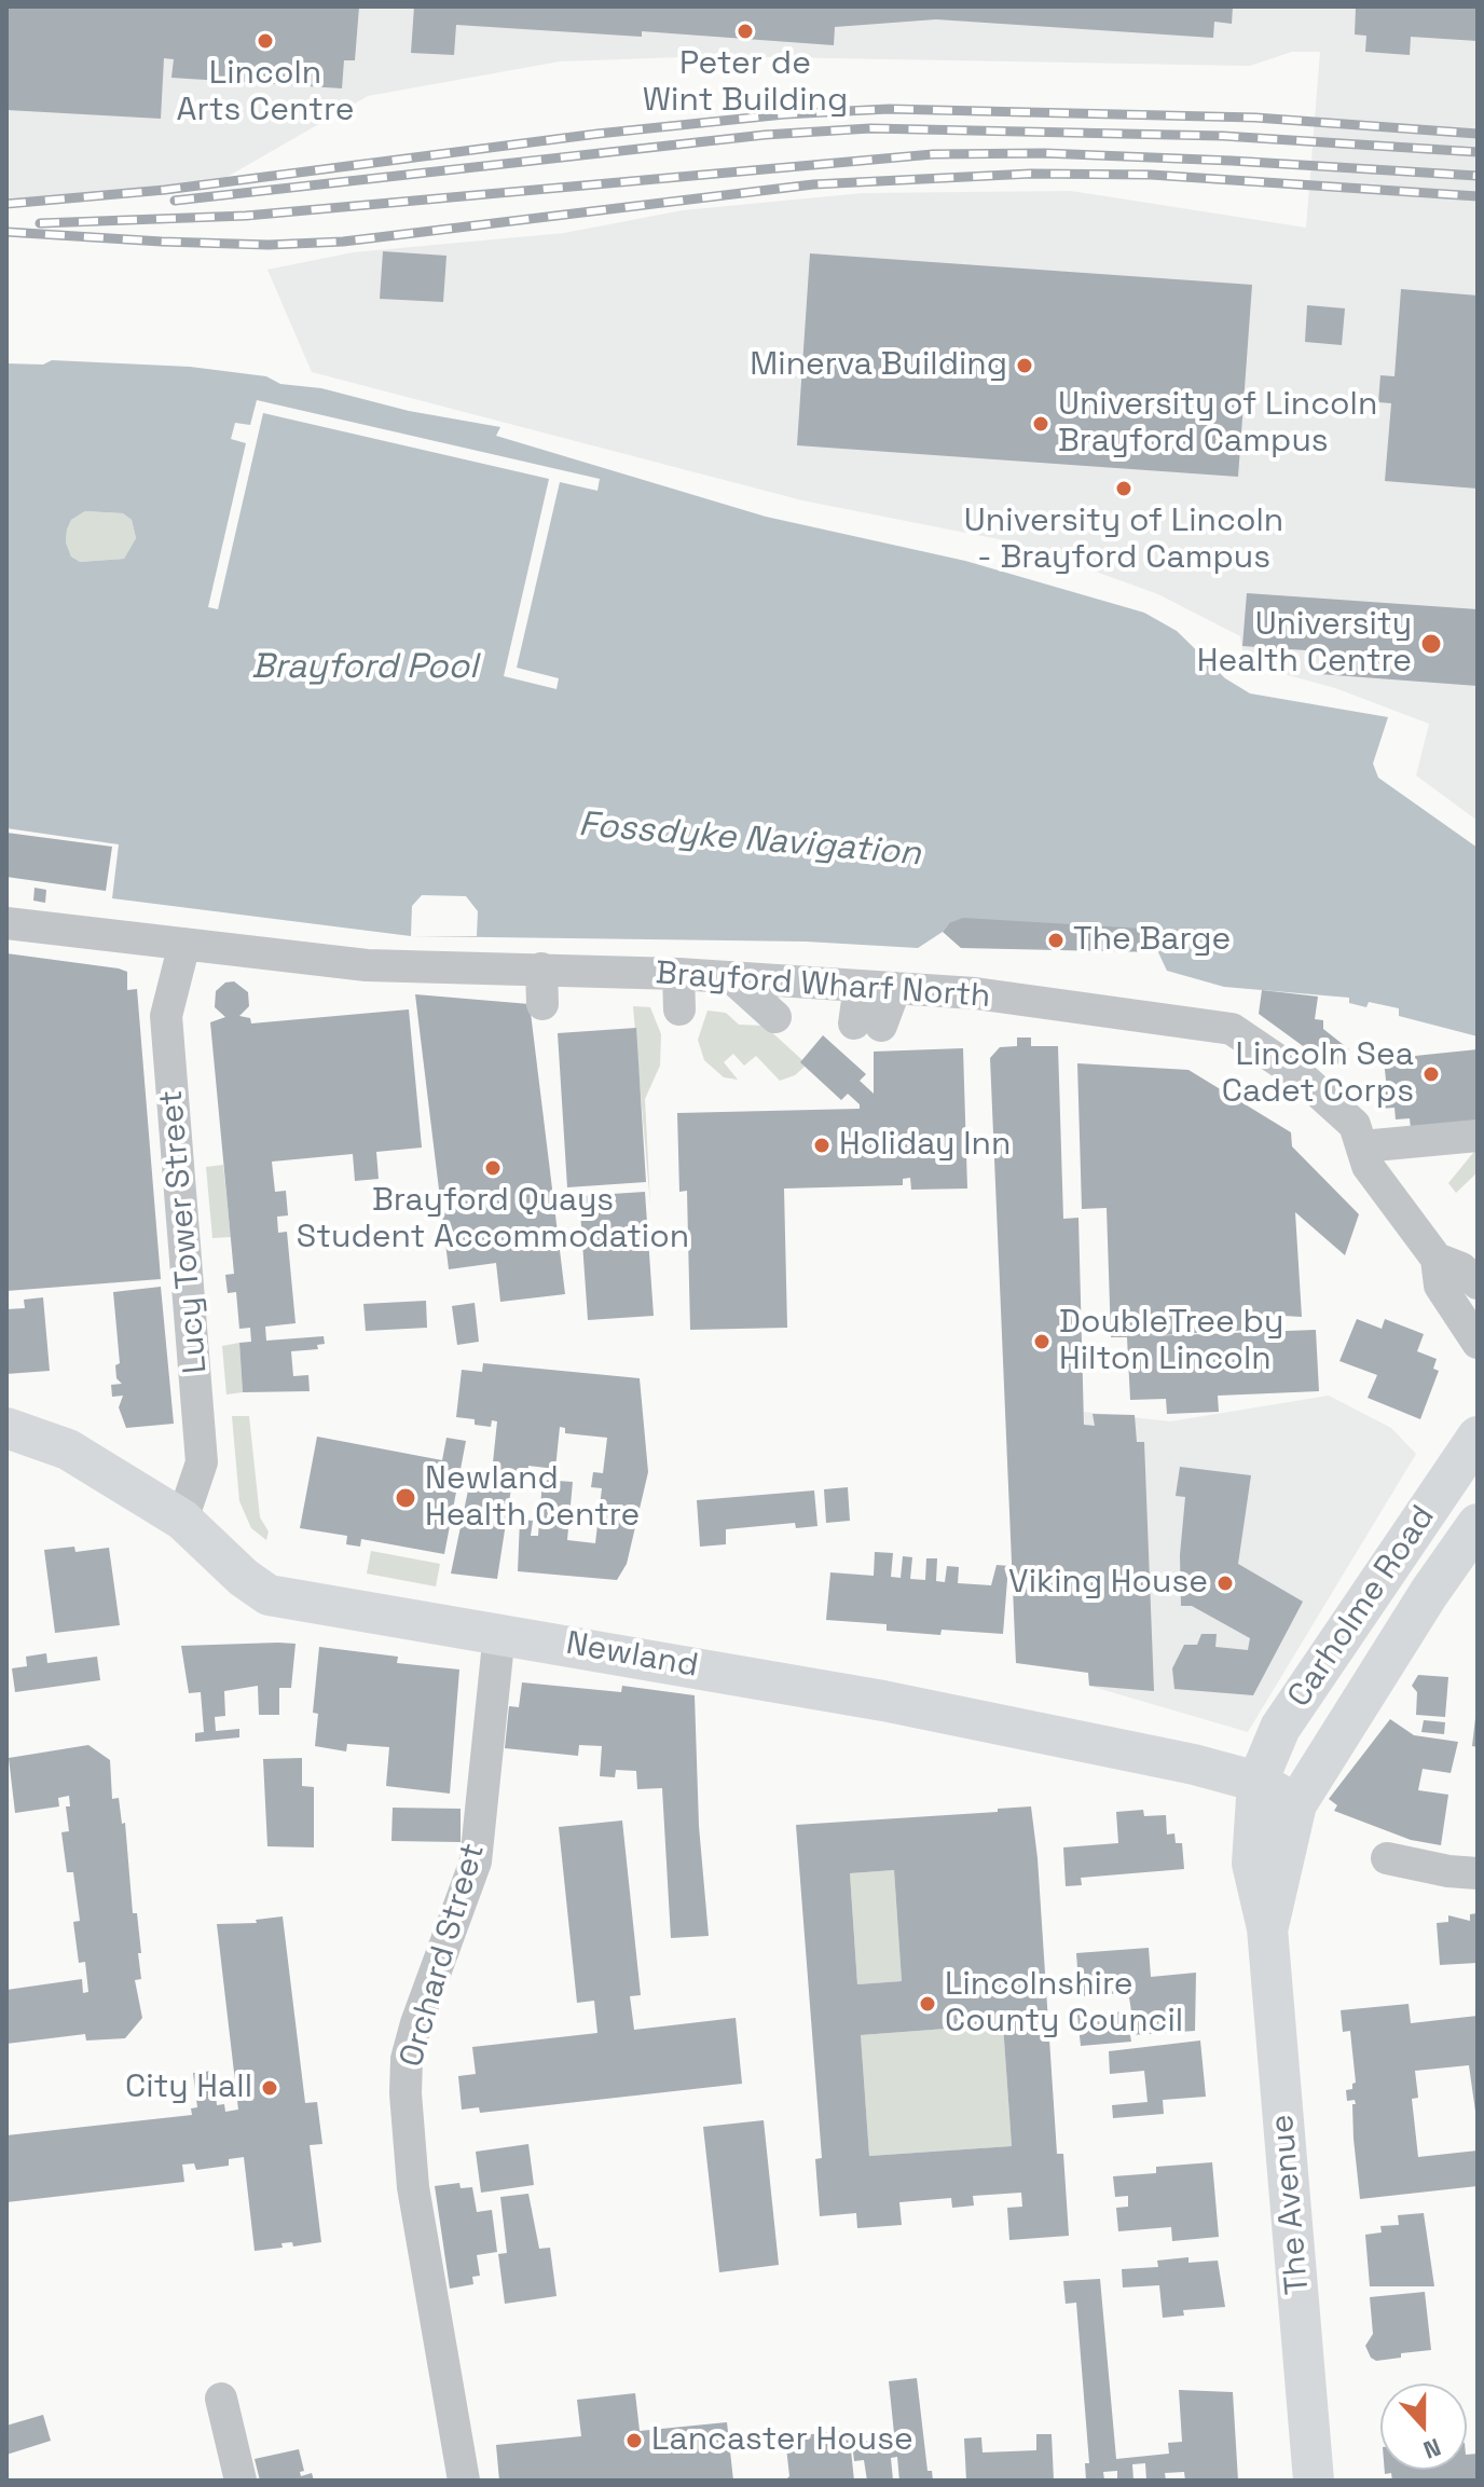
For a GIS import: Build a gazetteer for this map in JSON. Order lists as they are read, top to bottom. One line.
{"streets":{"main road":["Carholme Road","Newland","The Avenue"],"street":["Brayford Wharf North","Lucy Tower Street","Orchard Street"]},"crossings":[["Brayford Wharf North","Lucy Tower Street"],["Lucy Tower Street","Newland"],["Carholme Road","Newland"],["Carholme Road","The Avenue"],["Newland","Orchard Street"],["Newland","The Avenue"]],"water":["Brayford Pool","Fossdyke Navigation"],"places":["Peter de Wint Building","Lincoln Arts Centre","Minerva Building","University of Lincoln Brayford Campus","University of Lincoln - Brayford Campus","University Health Centre","The Barge","Lincoln Sea Cadet Corps","Holiday Inn","Brayford Quays Student Accommodation","DoubleTree by Hilton Lincoln","Newland Health Centre","Viking House","Lincolnshire County Council","City Hall","Lancaster House"],"north":"bottom"}
